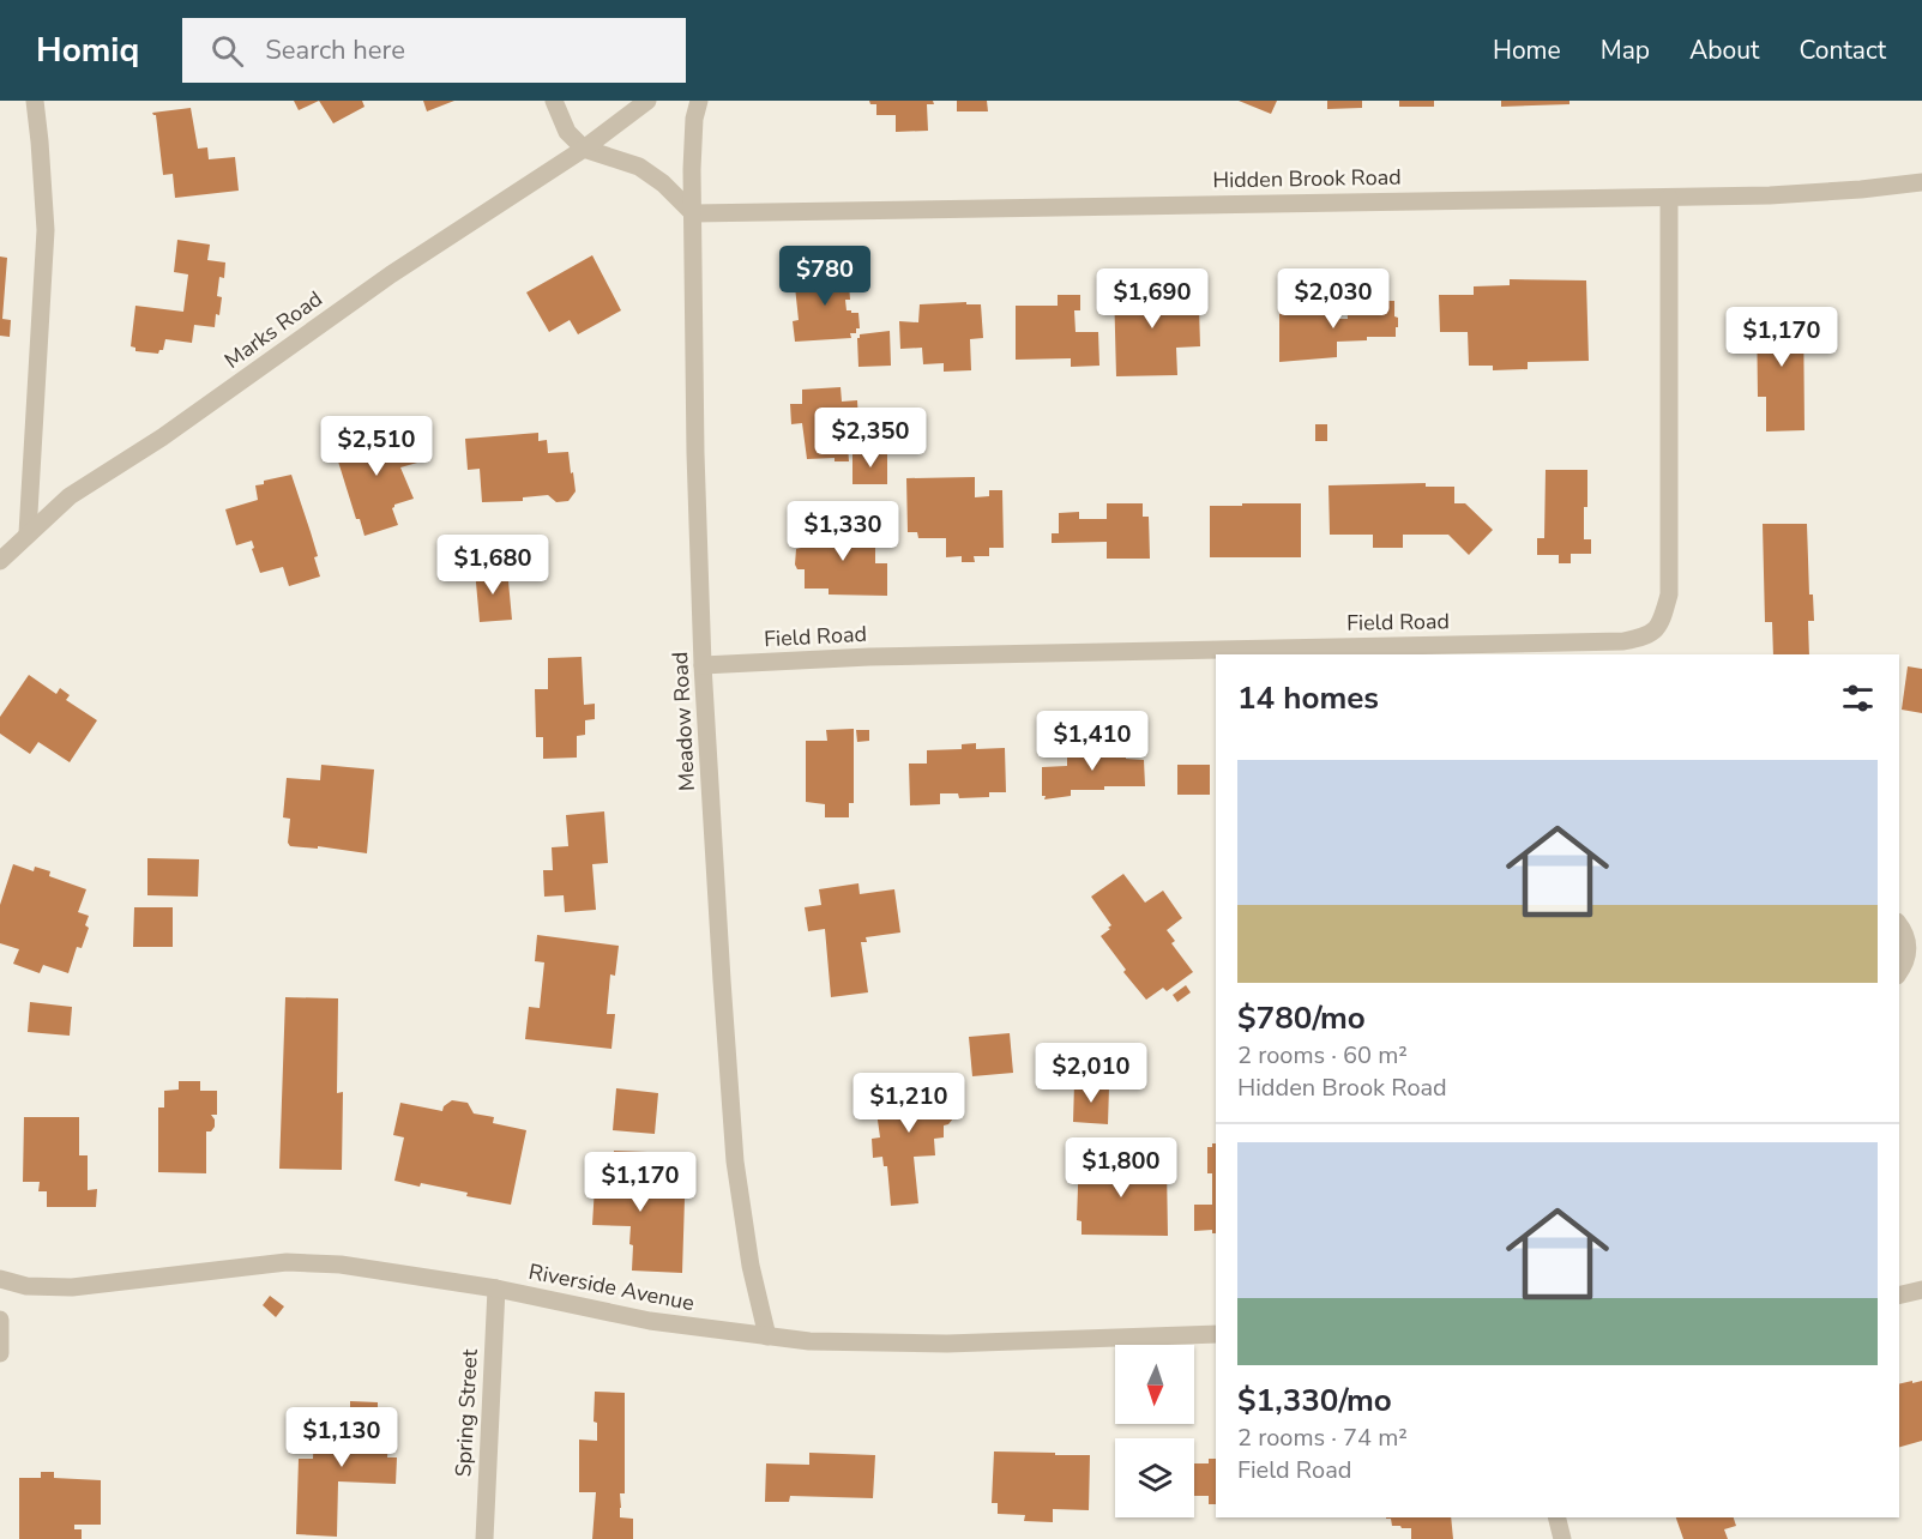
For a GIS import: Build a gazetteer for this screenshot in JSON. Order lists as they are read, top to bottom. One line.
{"streets":{"street":["Hidden Brook Road","Marks Road","Field Road","Meadow Road","Riverside Avenue","Spring Street"]},"crossings":[["Hidden Brook Road","Field Road"],["Hidden Brook Road","Meadow Road"],["Field Road","Meadow Road"],["Meadow Road","Riverside Avenue"],["Riverside Avenue","Spring Street"]],"north":"bottom","page":{"header":"Homiq","search":"Search here","nav":["Home","Map","About","Contact"],"price":["$780","$1,690","$2,030","$1,170","$2,350","$2,510","$1,330","$1,680","$1,410","$2,010","$1,210","$1,800","$1,170","$1,130"],"heading":"14 homes","list":[{"name":"$780/mo","note":"2 rooms · 60 m² · Hidden Brook Road"},{"name":"$1,330/mo","note":"2 rooms · 74 m² · Field Road"}]}}
